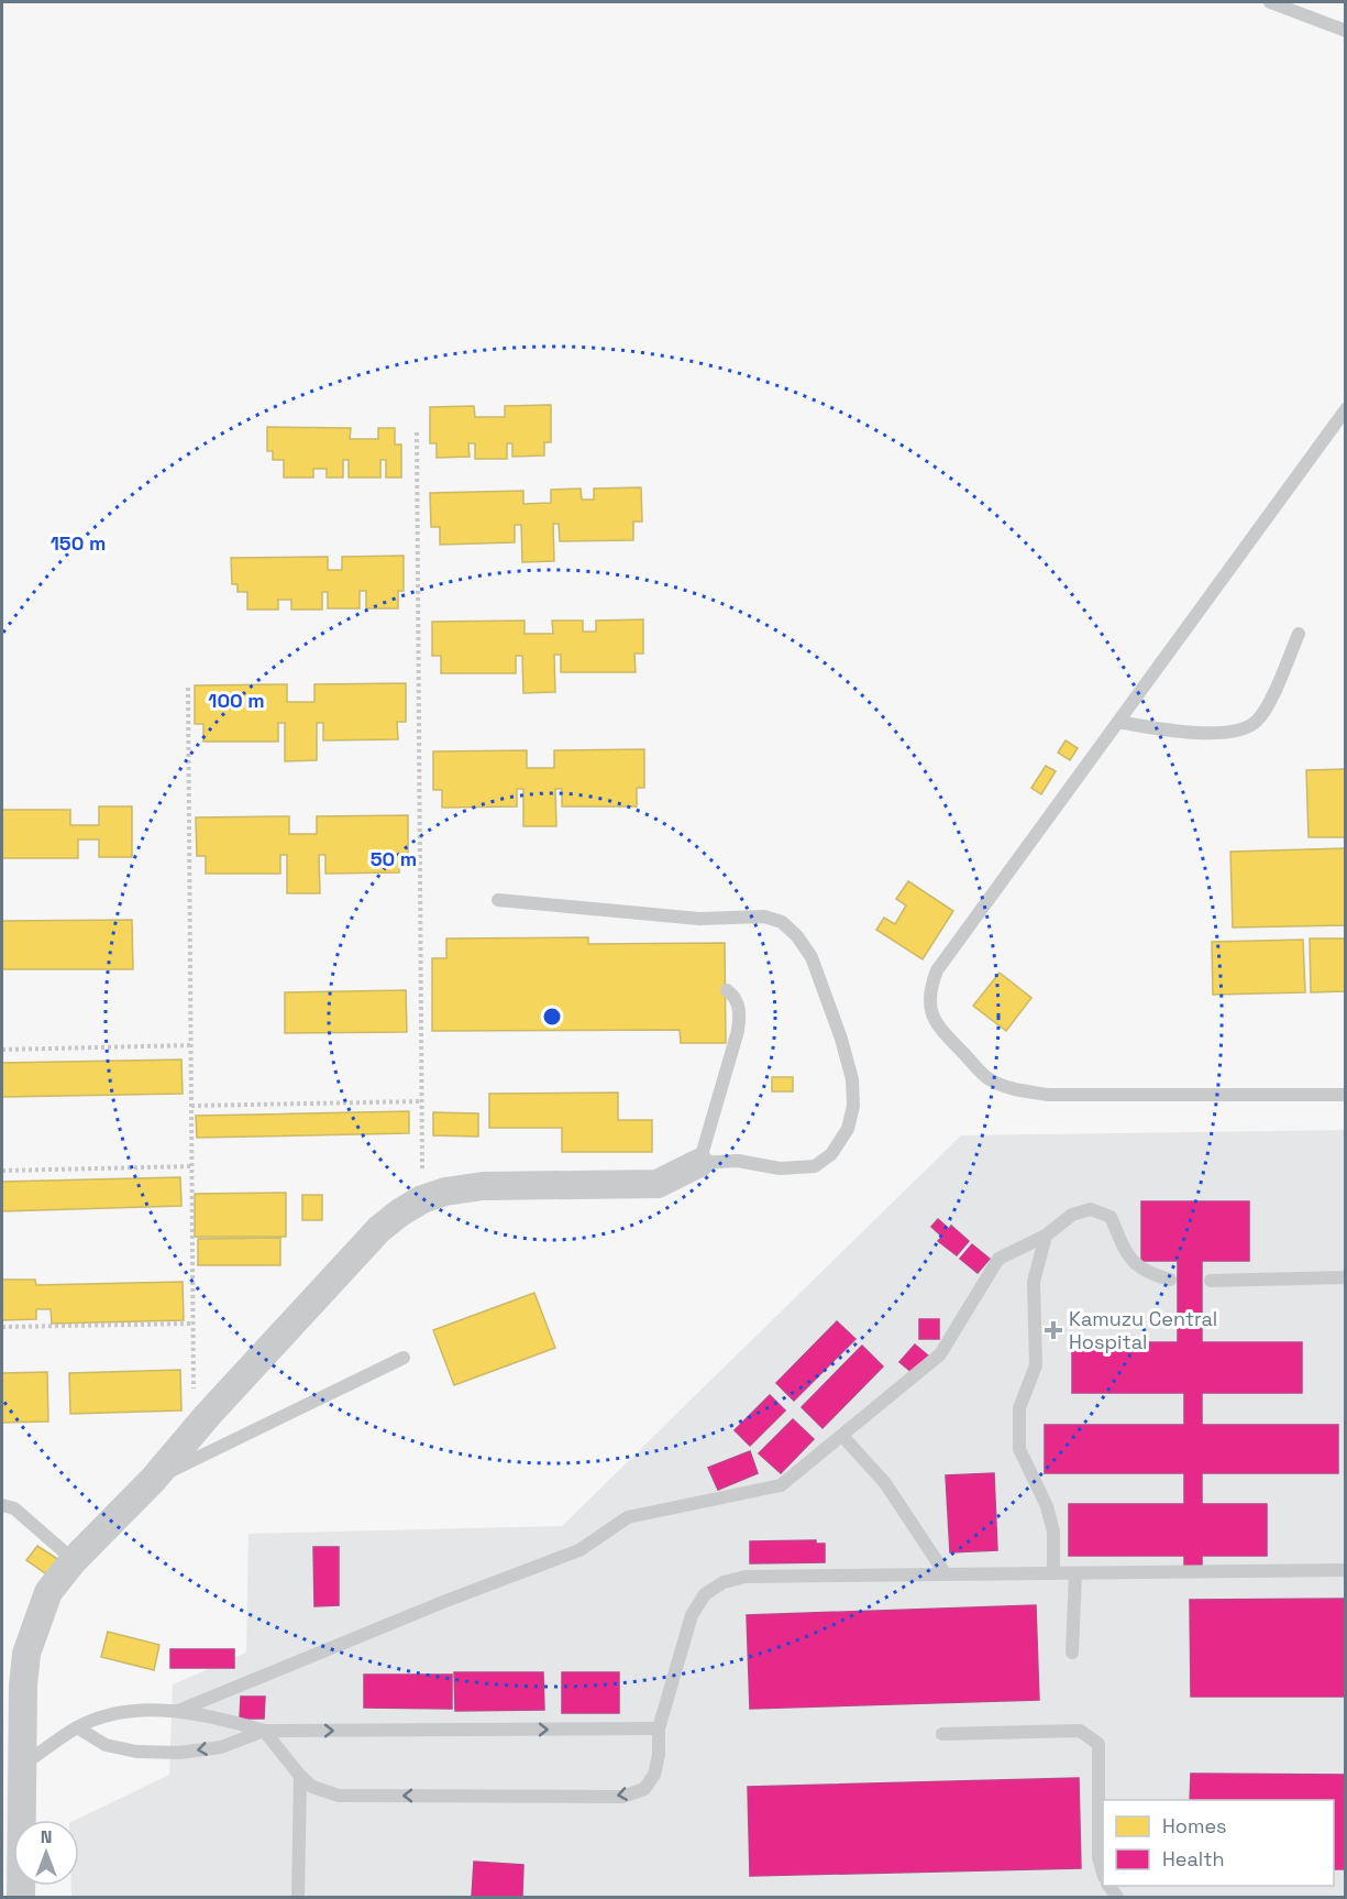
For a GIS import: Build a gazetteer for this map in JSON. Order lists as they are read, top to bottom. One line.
{"places":{"health":["Kamuzu Central Hospital"]},"legend":["Homes","Health"],"north":"top","rings":["150 m","100 m","50 m"]}
